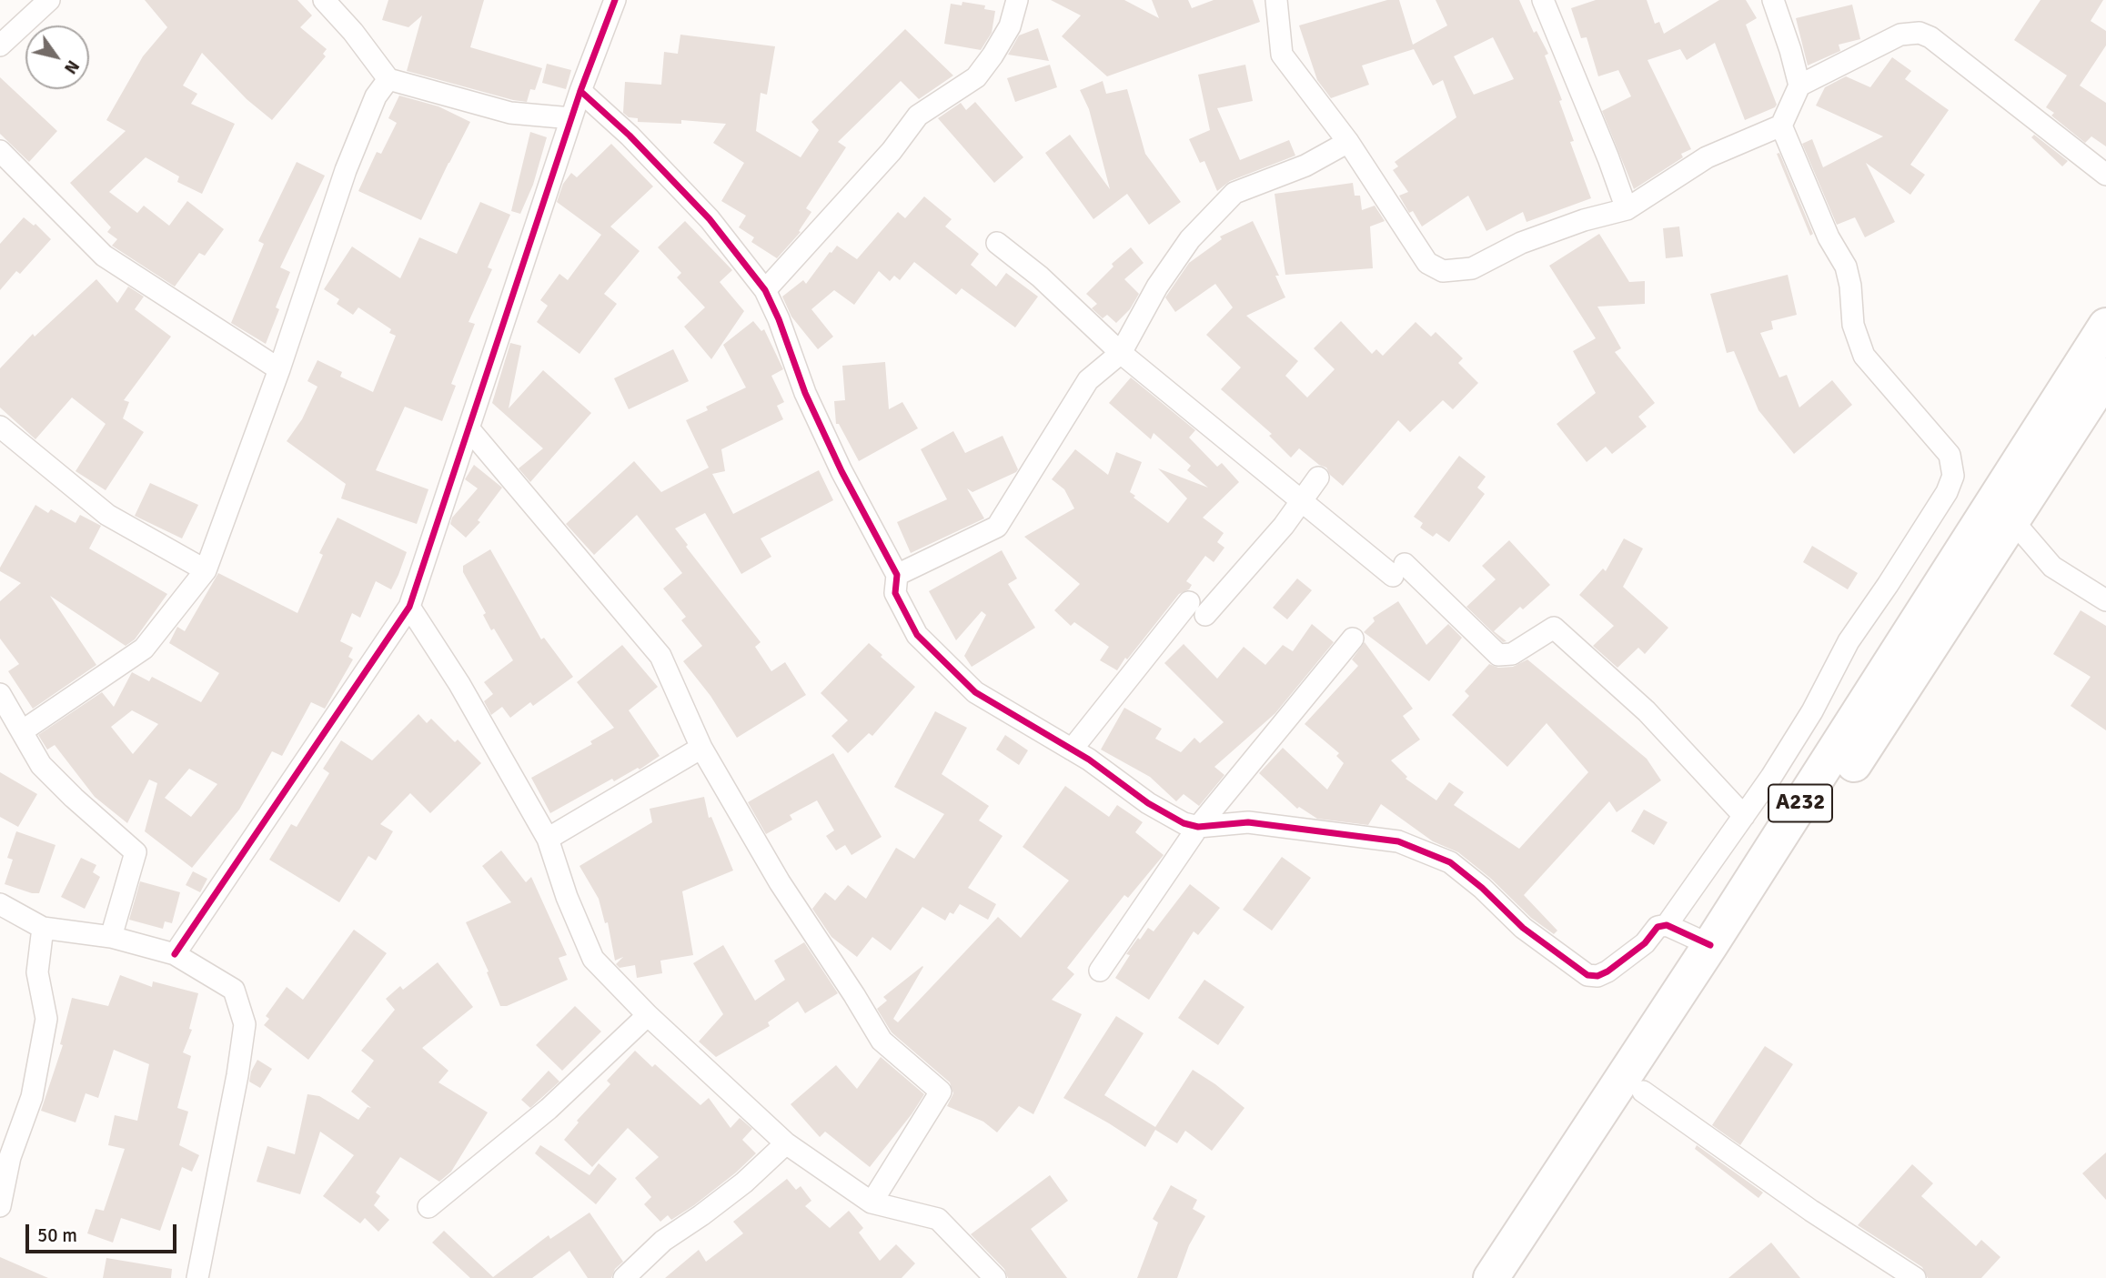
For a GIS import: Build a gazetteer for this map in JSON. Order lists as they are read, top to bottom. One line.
{"streets":{"highway":["A232"]},"scale_bar":"50 m","north":"bottom right"}
